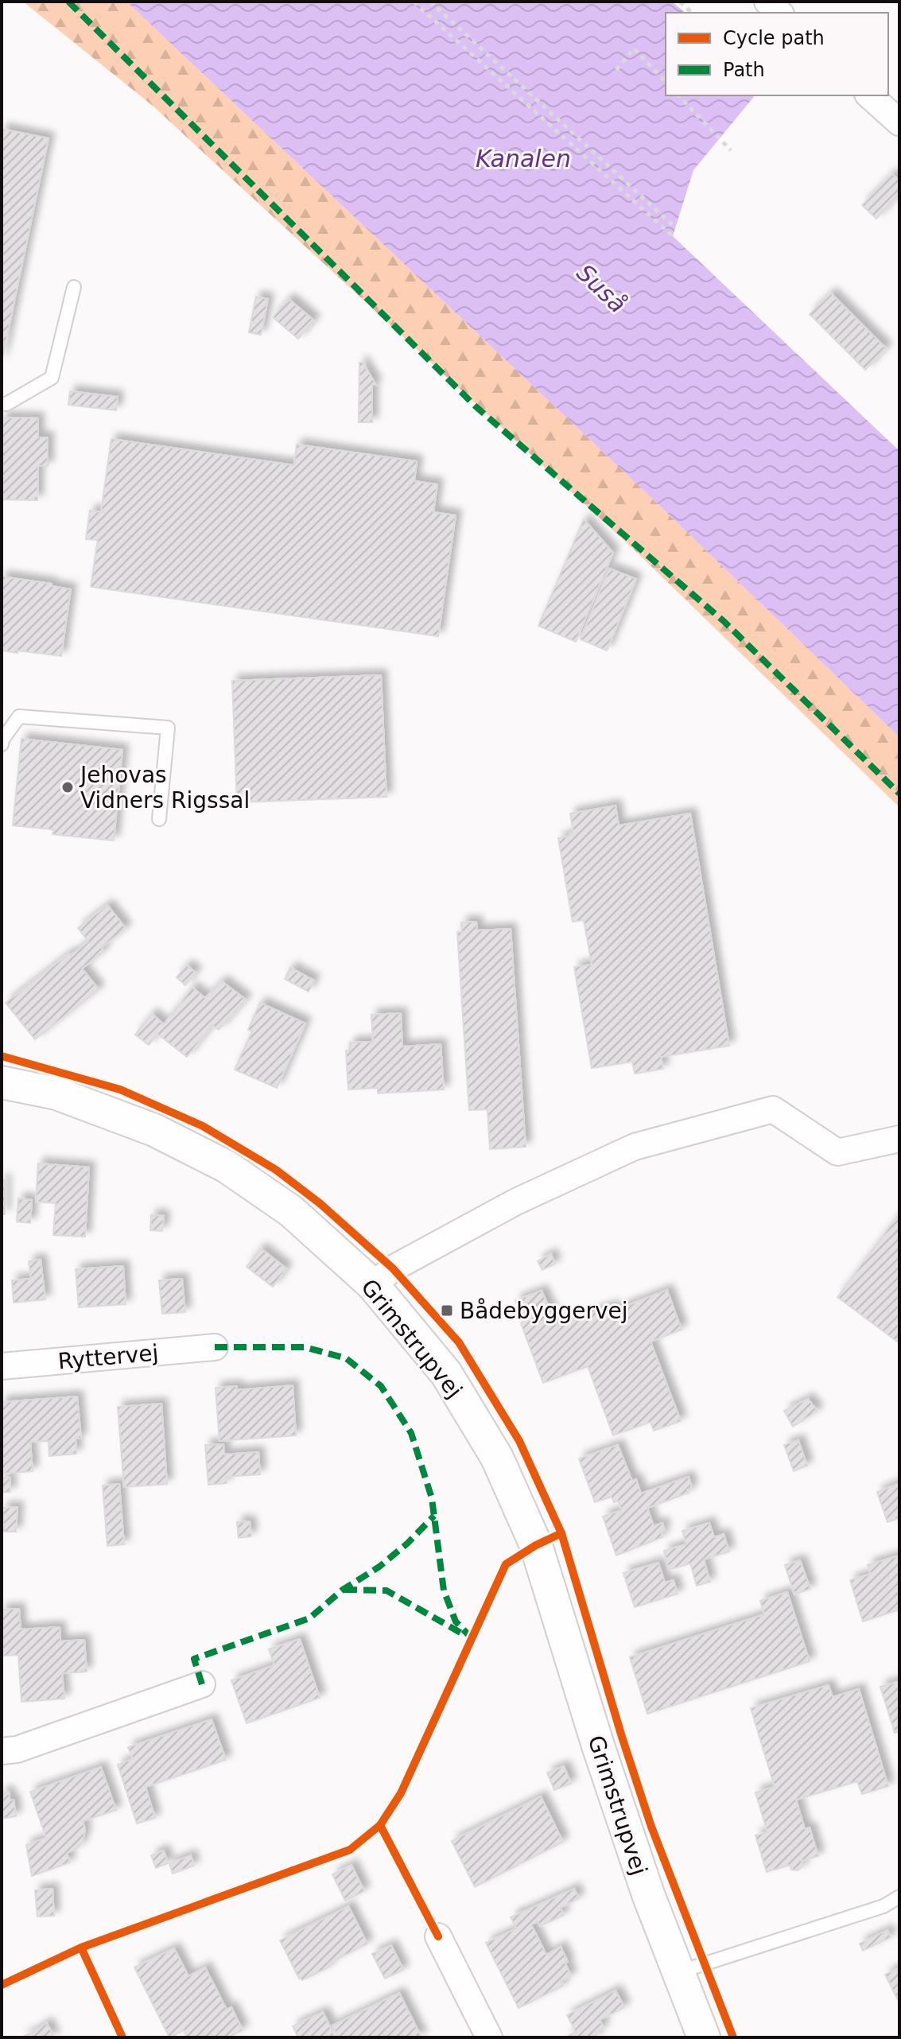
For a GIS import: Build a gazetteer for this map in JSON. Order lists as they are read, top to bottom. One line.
{"streets":{"street":["Grimstrupvej","Ryttervej"]},"water":["Kanalen","Suså"],"places":{"other":["Jehovas Vidners Rigssal"],"transit":["Bådebyggervej"]},"legend":["Cycle path","Path"]}
